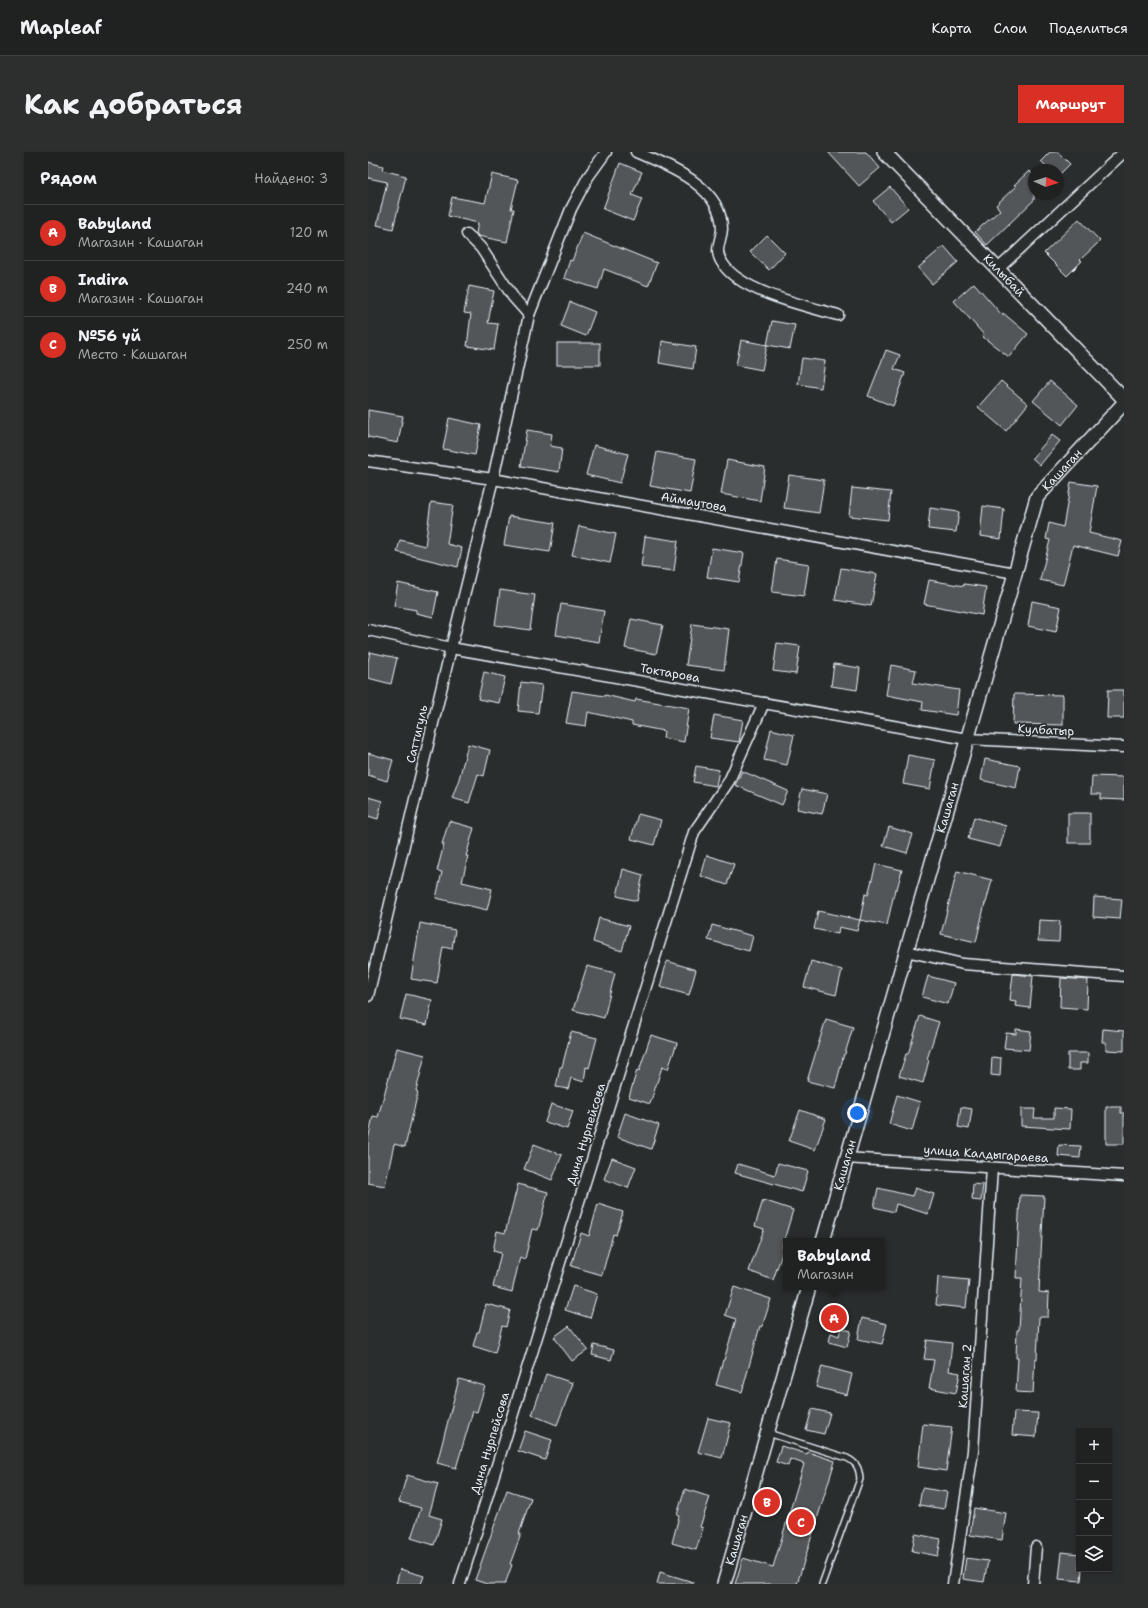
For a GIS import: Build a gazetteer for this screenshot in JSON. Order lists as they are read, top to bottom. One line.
{"streets":{"street":["Килыбай","Кашаган","Аймаутова","Токтарова","Кулбатыр","Саттигуль","Дина Нурпейсова","улица Калдыгараева","Кашаган 2"]},"crossings":[["Кашаган","Аймаутова"],["Кашаган","Токтарова"],["Кашаган","Кулбатыр"],["Кашаган","улица Калдыгараева"],["Аймаутова","Саттигуль"],["Токтарова","Кулбатыр"],["Токтарова","Саттигуль"],["Токтарова","Дина Нурпейсова"],["улица Калдыгараева","Кашаган 2"]],"north":"right","page":{"header":"Mapleaf","nav":["Карта","Слои","Поделиться"],"title":"Как добраться","buttons":"Маршрут","heading":["Рядом","Найдено: 3"],"list":[{"mark":"A","name":"Babyland","note":"Магазин · Кашаган","value":"120 m"},{"mark":"B","name":"Indira","note":"Магазин · Кашаган","value":"240 m"},{"mark":"C","name":"№56 үй","note":"Место · Кашаган","value":"250 m"}],"popup":["Babyland","Магазин"],"pins":["A","B","C"],"map_buttons":["+","−"]}}
